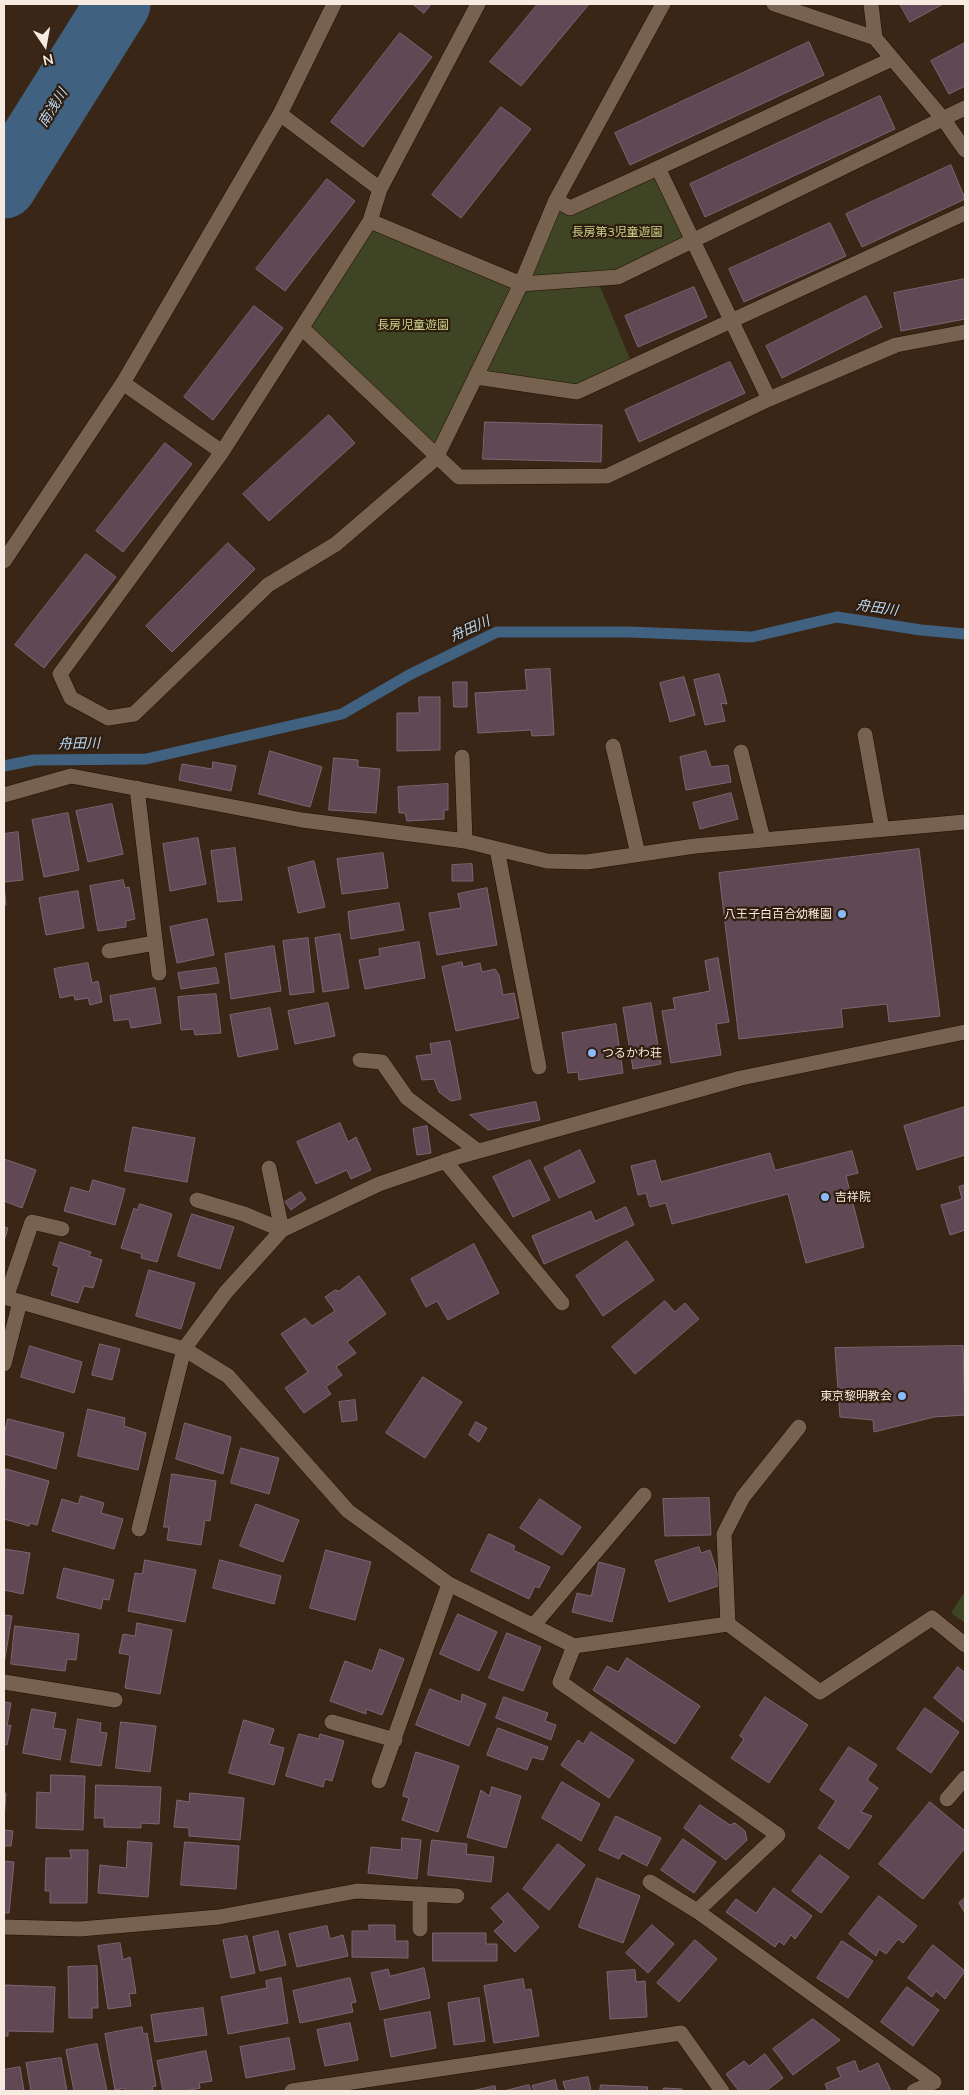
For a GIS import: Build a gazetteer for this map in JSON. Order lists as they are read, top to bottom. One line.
{"water":["南浅川","舟田川"],"parks":["長房第3児童遊園","長房児童遊園"],"places":["八王子白百合幼稚園","つるかわ荘","吉祥院","東京黎明教会"],"north":"bottom"}
